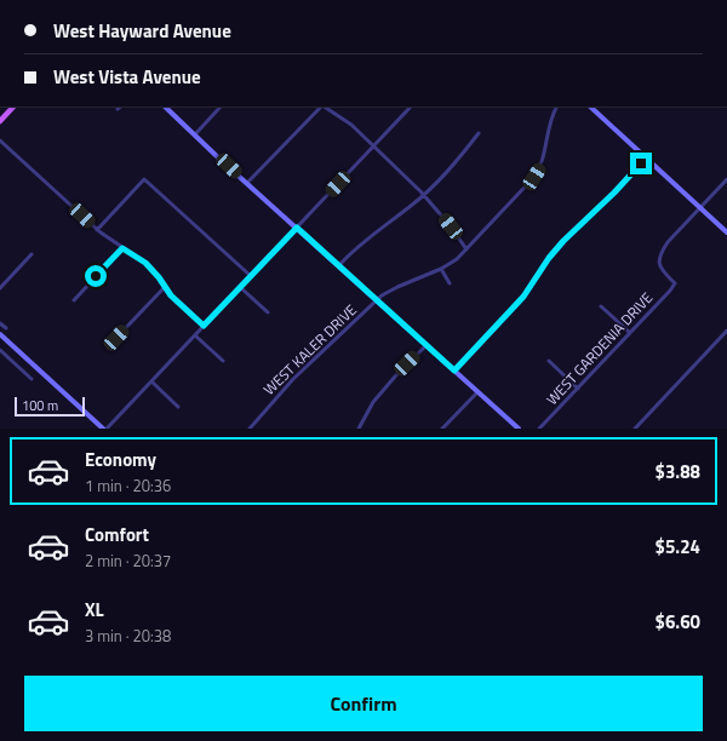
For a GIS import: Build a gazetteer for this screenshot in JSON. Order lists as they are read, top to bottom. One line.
{"streets":{"street":["WEST GARDENIA DRIVE","WEST KALER DRIVE"]},"scale_bar":"100 m","page":{"banner":["West Hayward Avenue","West Vista Avenue"],"scale":"100 m","list":[{"name":"Economy","note":"1 min · 20:36","value":"$3.88"},{"name":"Comfort","note":"2 min · 20:37","value":"$5.24"},{"name":"XL","note":"3 min · 20:38","value":"$6.60"}],"buttons":"Confirm"}}
